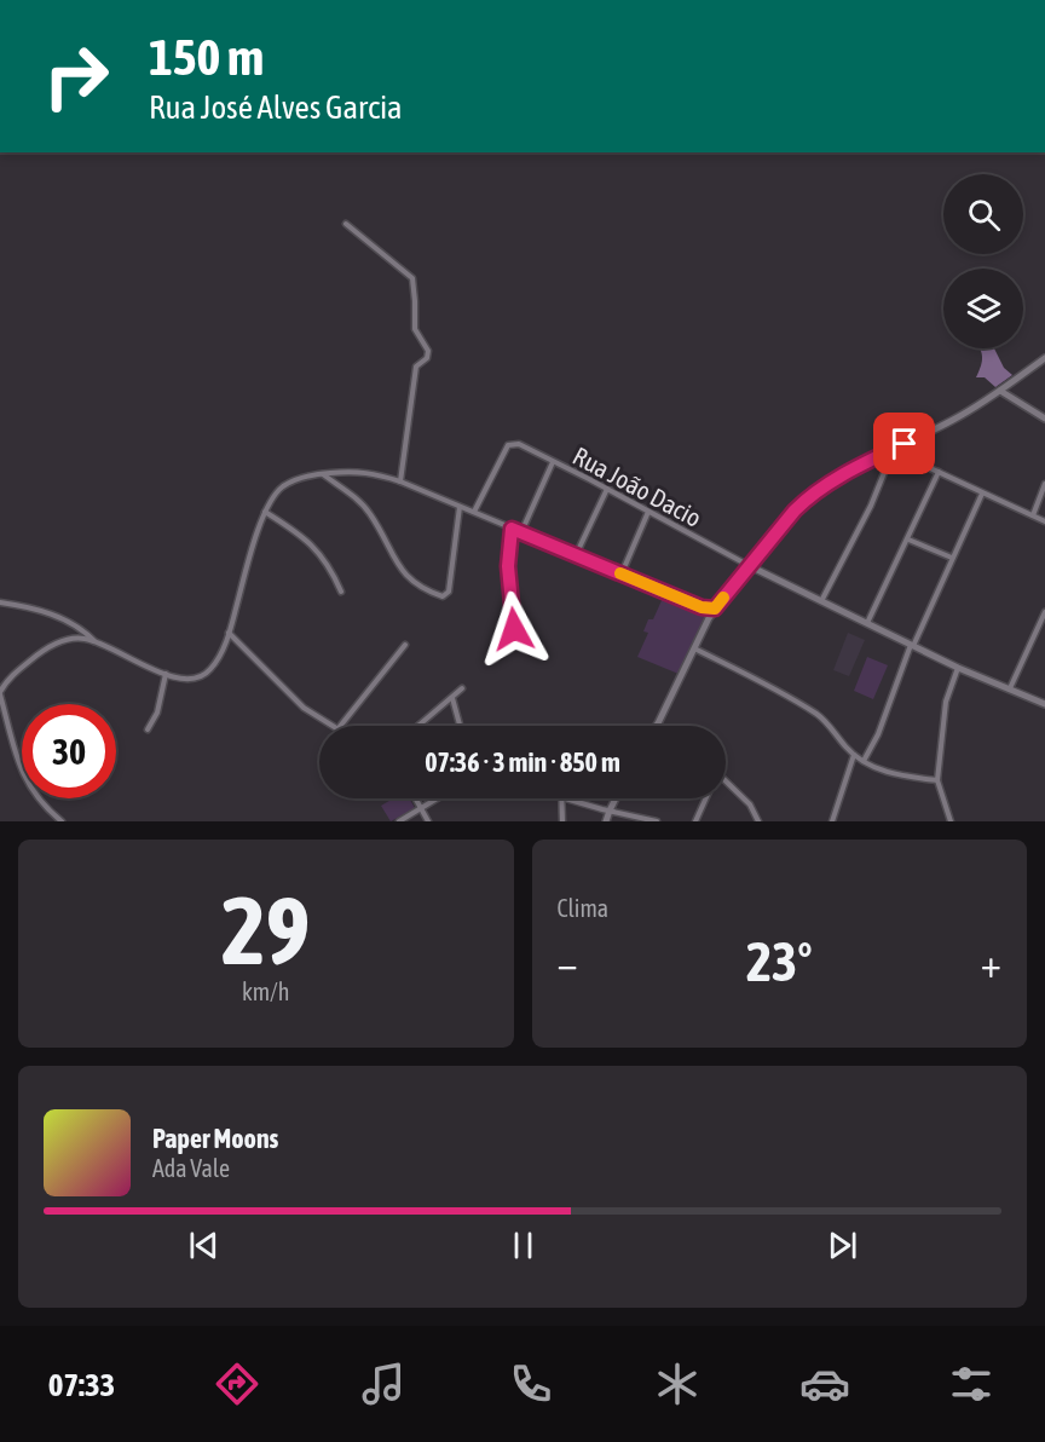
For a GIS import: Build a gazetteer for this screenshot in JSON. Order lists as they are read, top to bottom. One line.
{"streets":{"street":["Rua João Dacio"]},"page":{"turn":["150 m","Rua José Alves Garcia"],"limit":"30","trip":"07:36 · 3 min · 850 m","tile":[["29","km/h"],"Clima"],"heat":["−","23°","+"],"song":["Paper Moons","Ada Vale"],"tabs":"07:33"}}
